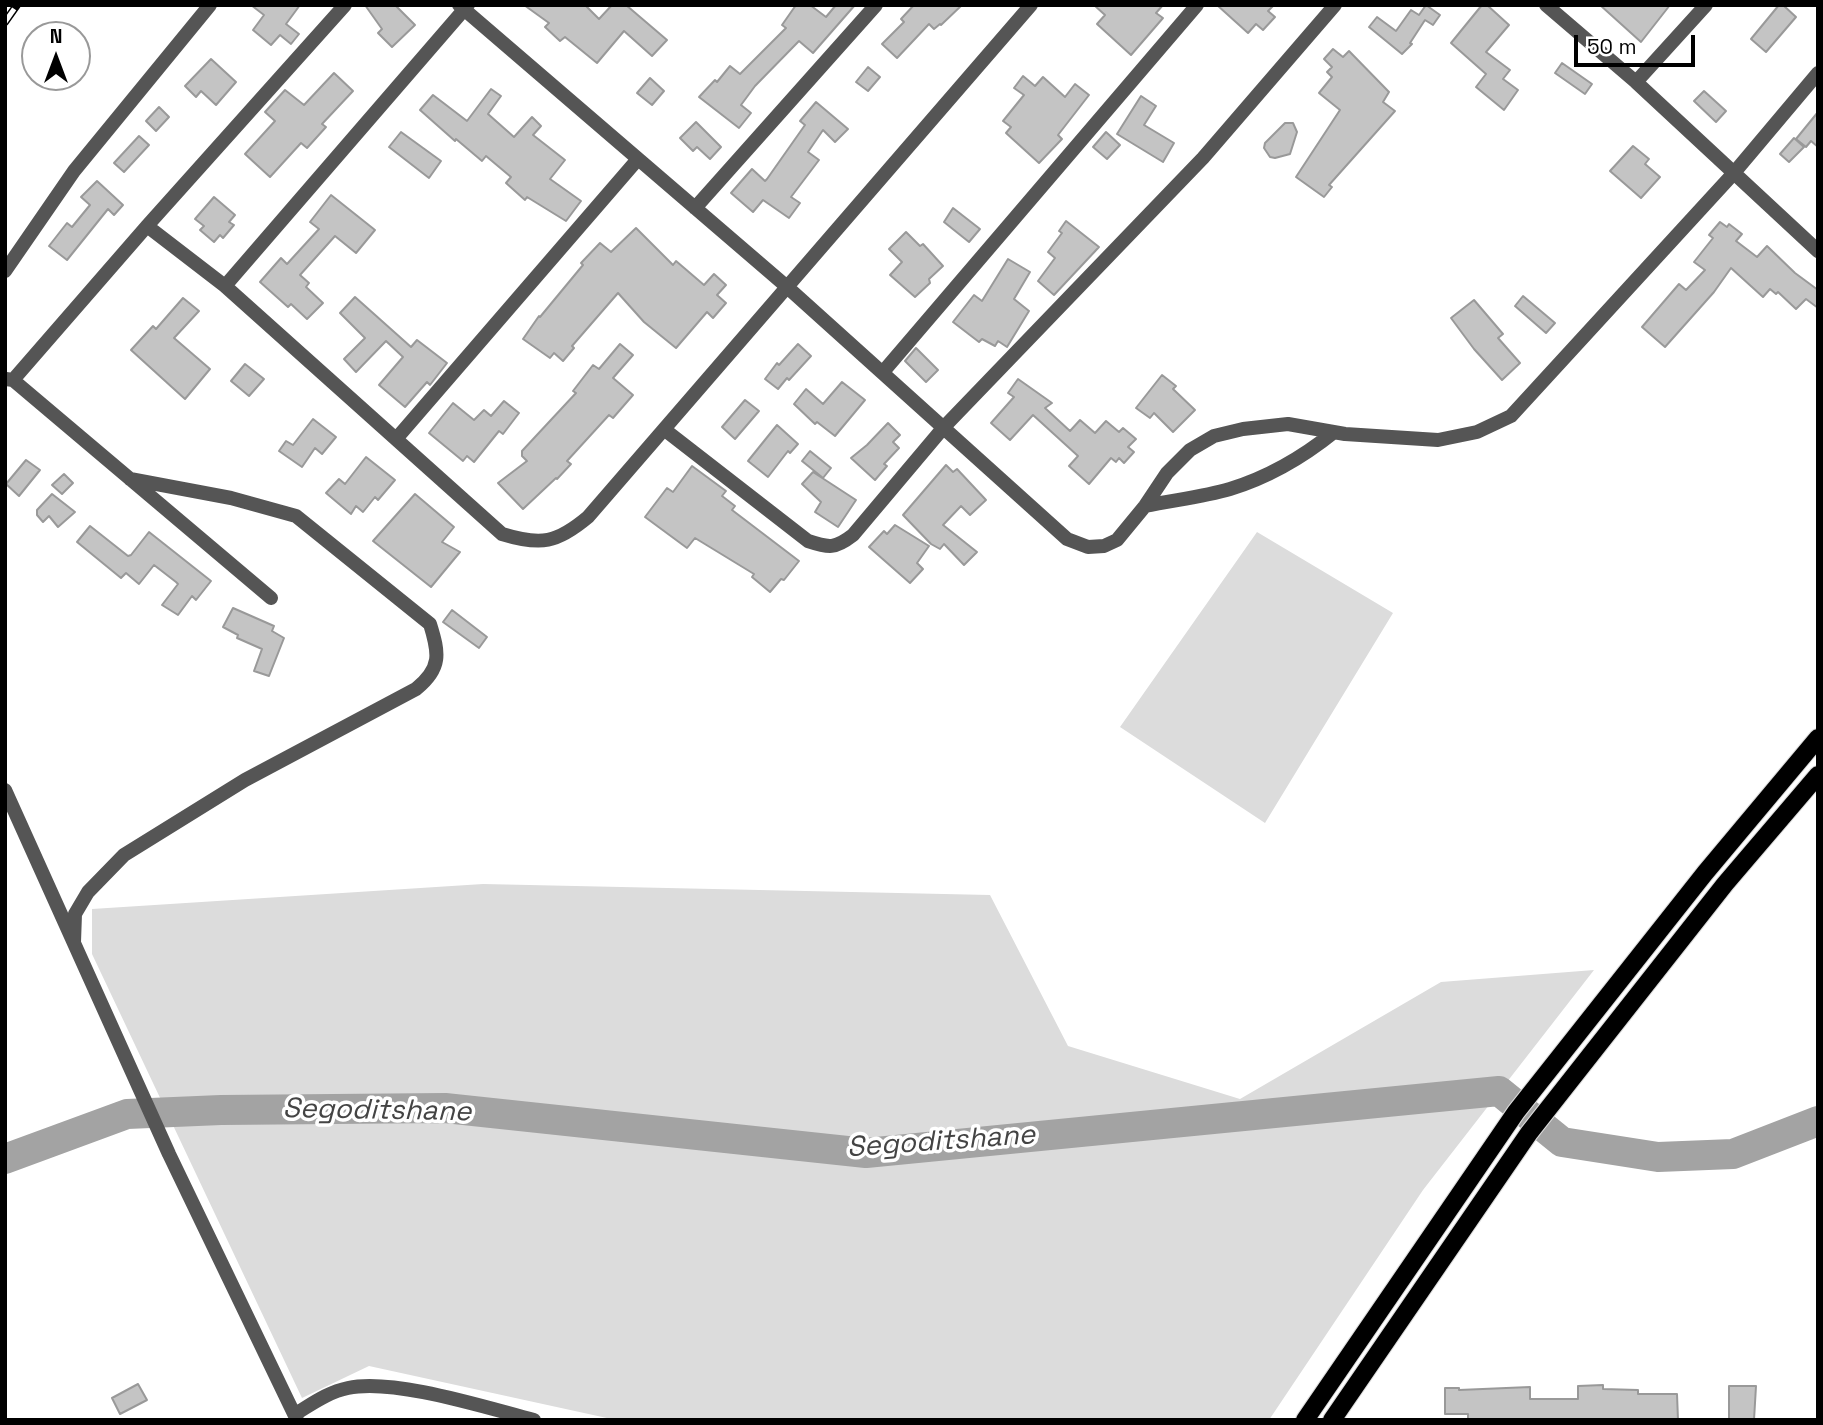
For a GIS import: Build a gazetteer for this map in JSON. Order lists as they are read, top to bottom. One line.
{"water":["Segoditshane"],"scale_bar":"50 m","north":"top"}
